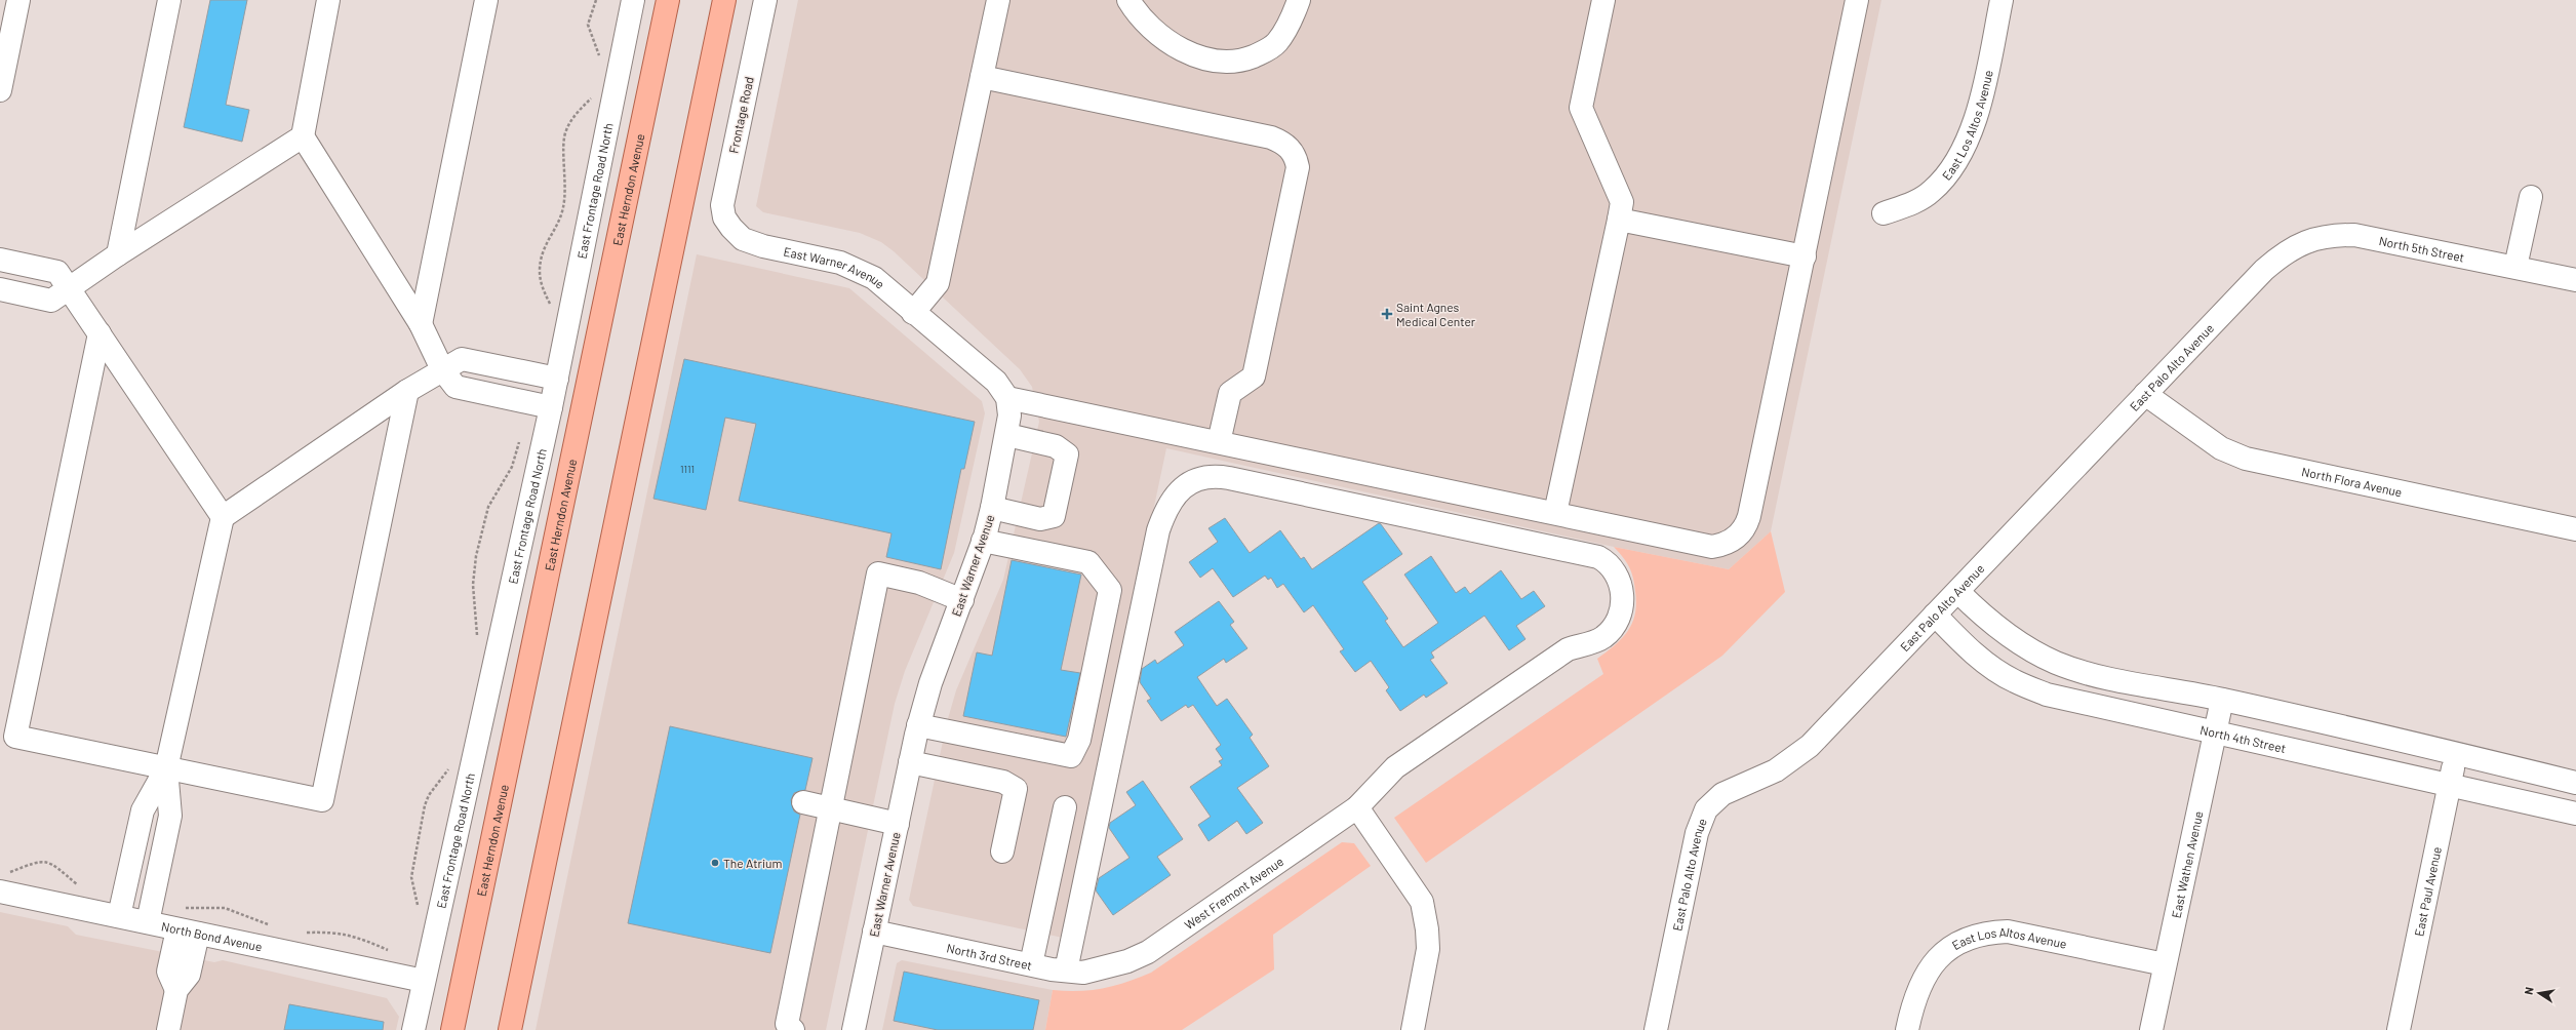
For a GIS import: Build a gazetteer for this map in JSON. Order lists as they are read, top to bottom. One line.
{"streets":{"main road":["East Herndon Avenue"],"street":["Frontage Road","East Los Altos Avenue","East Frontage Road North","North 5th Street","East Warner Avenue","East Palo Alto Avenue","North Flora Avenue","North 4th Street","East Wathen Avenue","East Paul Avenue","West Fremont Avenue","North Bond Avenue","North 3rd Street"]},"crossings":[["Frontage Road","East Warner Avenue"],["East Los Altos Avenue","East Wathen Avenue"],["East Frontage Road North","North Bond Avenue"],["North 5th Street","East Palo Alto Avenue"],["East Warner Avenue","North 3rd Street"],["East Palo Alto Avenue","North Flora Avenue"],["East Palo Alto Avenue","North 4th Street"],["North 4th Street","East Wathen Avenue"],["North 4th Street","East Paul Avenue"],["West Fremont Avenue","North 3rd Street"]],"places":{"health":["Saint Agnes Medical Center"],"other":["The Atrium"]},"house_numbers":["1111"],"north":"left"}
